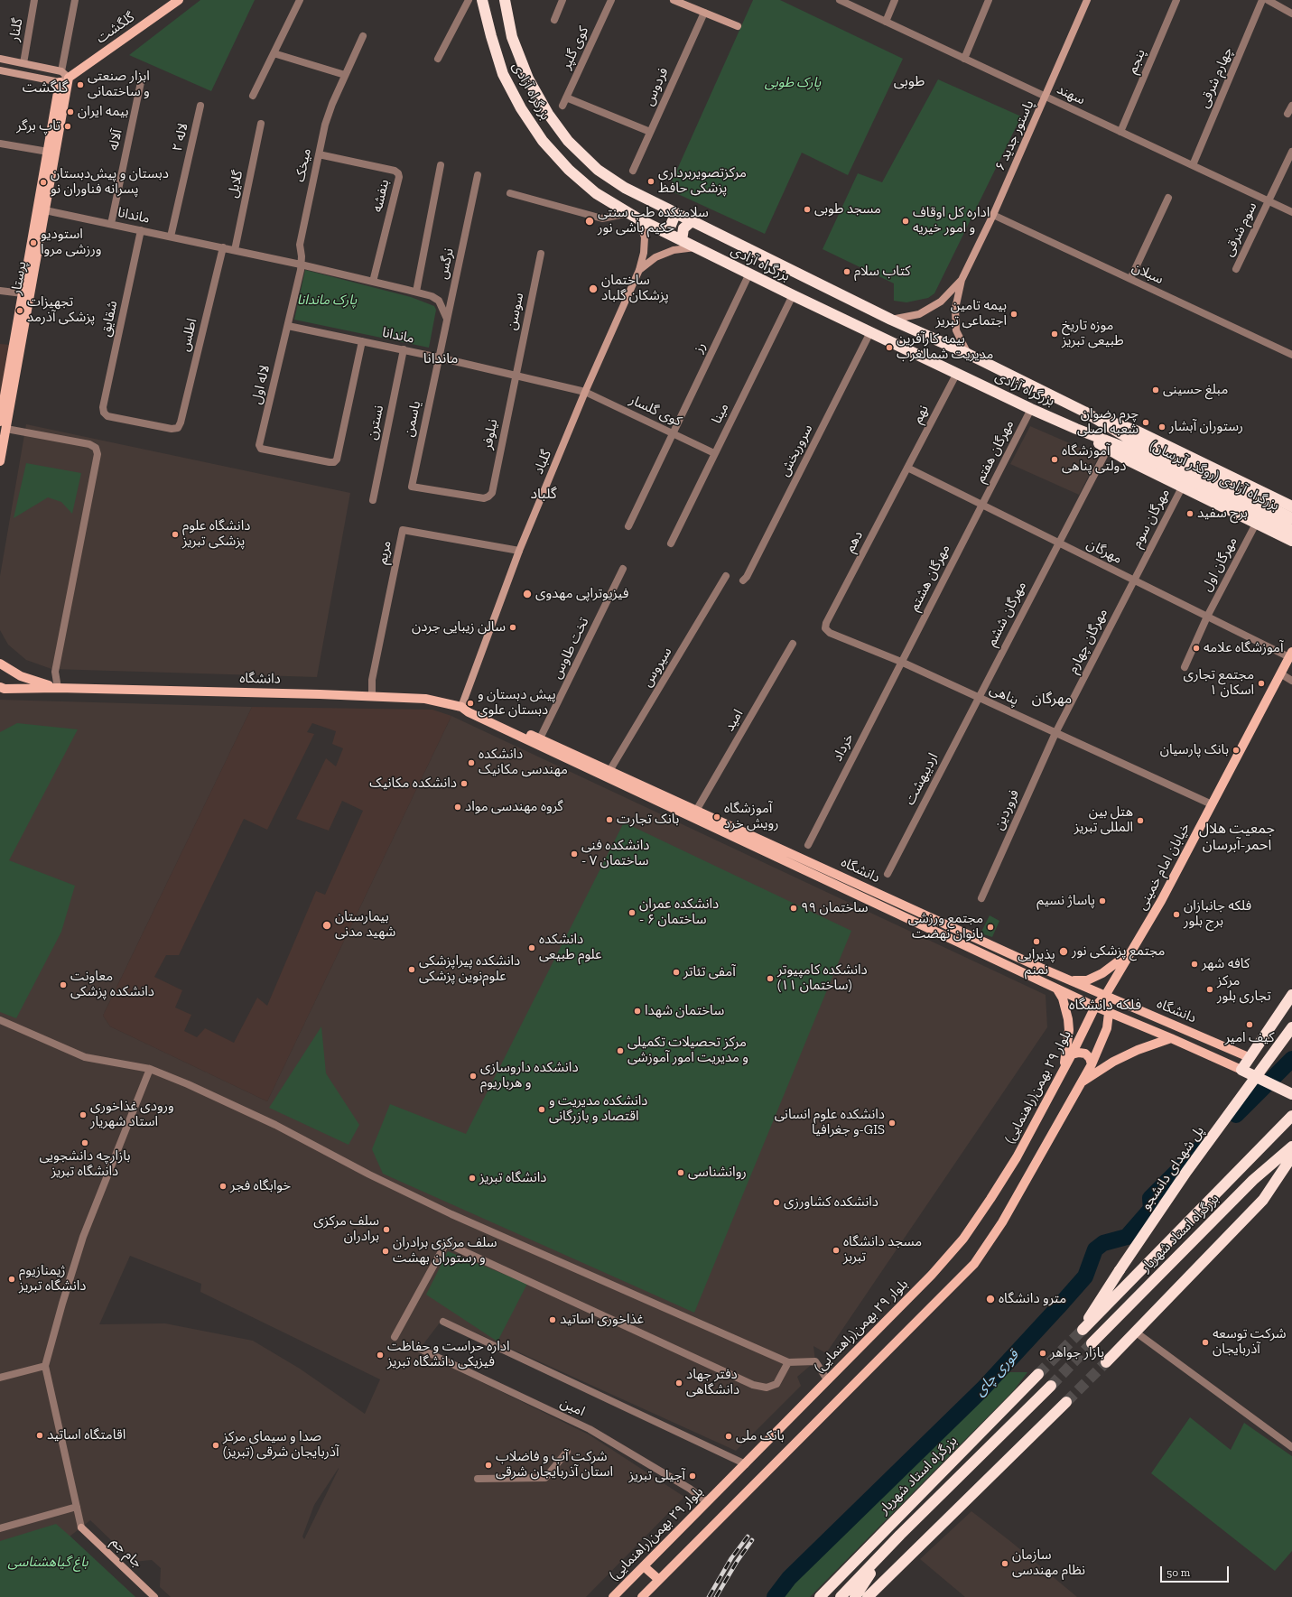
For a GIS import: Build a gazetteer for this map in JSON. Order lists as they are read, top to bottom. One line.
{"streets":{"highway":["بزرگراه آزادی","بزرگراه آزادی (روگذر آبرسان)","پل شهدای دانشجو","بزرگراه استاد شهریار"],"main road":["گلگشت","پاستور جدید ۶","پرستار","گلباد","دانشگاه","خیابان امام خمینی","بلوار ٢٩ بهمن(راهنمایی)","جام جم"],"street":["گلنار","کوی گلپر","پنجم","چهارم شرقی","فردوس","سهند","لاله ۲","آلاله","میخک","گلایل","بنفشه","ماندانا","سوم شرقی","نرگس","سبلان","سوسن","شقایق","اطلس","رز","لاله اول","کوی گلسار","مینا","نهم","یاسمن","نسترن","نیلوفر","سروربخش","مهرگان هفتم","مهرگان سوم","دهم","مهرگان","مریم","مهرگان اول","مهرگان هشتم","مهرگان ششم","مهرگان چهارم","تخت طاوس","سیروس","پناهی","امید","خرداد","اردیبهشت","فروردین","امین"]},"crossings":[["گلگشت","پرستار"],["پنجم","سهند"],["چهارم شرقی","سهند"],["بزرگراه آزادی","پاستور جدید ۶"],["بزرگراه آزادی","رز"],["بزرگراه آزادی","مینا"],["بزرگراه آزادی","نهم"],["بزرگراه آزادی","سروربخش"],["بزرگراه آزادی","مهرگان هفتم"],["بزرگراه آزادی","گلباد"],["بزرگراه آزادی","بزرگراه آزادی (روگذر آبرسان)"],["سهند","پاستور جدید ۶"],["سهند","سوم شرقی"],["پاستور جدید ۶","سبلان"],["لاله ۲","ماندانا"],["آلاله","ماندانا"],["میخک","بنفشه"],["میخک","ماندانا"],["گلایل","ماندانا"],["بنفشه","ماندانا"],["ماندانا","نرگس"],["ماندانا","پرستار"],["ماندانا","سوسن"],["ماندانا","شقایق"],["ماندانا","اطلس"],["ماندانا","لاله اول"],["ماندانا","کوی گلسار"],["ماندانا","یاسمن"],["ماندانا","نسترن"],["ماندانا","نیلوفر"],["ماندانا","گلباد"],["نرگس","یاسمن"],["سوسن","نیلوفر"],["شقایق","اطلس"],["رز","کوی گلسار"],["کوی گلسار","مینا"],["کوی گلسار","گلباد"],["نهم","دهم"],["نهم","مهرگان"],["یاسمن","نیلوفر"],["مهرگان هفتم","مهرگان"],["مهرگان هفتم","مهرگان هشتم"],["گلباد","مریم"],["گلباد","دانشگاه"],["مهرگان سوم","مهرگان"],["مهرگان سوم","مهرگان چهارم"],["دهم","مهرگان"],["دهم","پناهی"],["مهرگان","مهرگان اول"],["مهرگان","مهرگان هشتم"],["مهرگان","مهرگان ششم"],["مهرگان","مهرگان چهارم"],["مهرگان","خیابان امام خمینی"],["مریم","دانشگاه"],["مهرگان هشتم","پناهی"],["مهرگان هشتم","خرداد"],["مهرگان ششم","پناهی"],["مهرگان ششم","اردیبهشت"],["مهرگان چهارم","پناهی"],["مهرگان چهارم","فروردین"],["تخت طاوس","دانشگاه"],["سیروس","دانشگاه"],["دانشگاه","امید"],["دانشگاه","خیابان امام خمینی"],["دانشگاه","بلوار ٢٩ بهمن(راهنمایی)"],["پناهی","خرداد"],["پناهی","اردیبهشت"],["پناهی","فروردین"],["پناهی","خیابان امام خمینی"],["خیابان امام خمینی","بلوار ٢٩ بهمن(راهنمایی)"],["بلوار ٢٩ بهمن(راهنمایی)","امین"]],"districts":["طوبی","گلگشت","ماندانا","گلباد","مهرگان","جمعیت هلال احمر-آبرسان","فلکه دانشگاه"],"water":["قوری چای"],"parks":["پارک طوبی","پارک ماندانا","باغ گیاهشناسی"],"places":["ابزار صنعتی و ساختمانی","بیمه ایران","تاپ برگر","مرکزتصویربرداری پزشکی حافظ","دبستان و پیش‌دبستان پسرانه فناوران نو","مسجد طوبی","سلامتکده طب سنتی حکیم باشی نور","اداره کل اوقاف و امور خیریه","استودیو ورزشی مروا","کتاب سلام","ساختمان پزشکان گلباد","تجهیزات پزشکی آذرمد","بیمه تامین اجتماعی تبریز","موزه تاریخ طبیعی تبریز","بیمه کارآفرین مدیریت شمالغرب","مبلغ حسینی","چرم رضوان شعبه اصلی","رستوران آبشار","آموزشگاه دولتی پناهی","برج سفید","دانشگاه علوم پزشکی تبریز","فیزیوتراپی مهدوی","سالن زیبایی جردن","آموزشگاه علامه","مجتمع تجاری اسکان ۱","پیش دبستان و دبستان علوی","بانک پارسیان","دانشکده مهندسی مکانیک","دانشکده مکانیک","گروه مهندسی مواد","آموزشگاه رویش خرد","بانک تجارت","هتل بین المللی تبریز","دانشکده فنی - ساختمان ۷","پاساژ نسیم","ساختمان ۹۹","دانشکده عمران - ساختمان ۶","فلکه جانبازان برج بلور","بیمارستان شهید مدنی","مجتمع ورزشی بانوان نهضت","پذیرایی نمنم","دانشکده علوم طبیعی","مجتمع پزشکی نور","کافه شهر","دانشکده پیراپزشکی علوم‌نوین پزشکی","آمفی تئاتر","دانشکده کامپیوتر (ساختمان ۱۱)","معاونت دانشکده پزشکی","مرکز تجاری بلور","ساختمان شهدا","کیف امیر","مرکز تحصیلات تکمیلی و مدیریت امور آموزشی","دانشکده داروسازی و هرباریوم","دانشکده مدیریت و اقتصاد و بازرگانی","ورودی غذاخوری استاد شهریار","دانشکده علوم انسانی و جغرافیا-GIS","بازارچه دانشجویی دانشگاه تبریز","روانشناسی","دانشگاه تبریز","خوابگاه فجر","دانشکده کشاورزی","سلف مرکزی برادران","مسجد دانشگاه تبربز","سلف مرکزی برادران و رستوران بهشت","ژیمنازیوم دانشگاه تبریز","مترو دانشگاه","غذاخوری اساتید","شرکت توسعه آذربایجان","بازار جواهر","اداره حراست و حفاظت فیزیکی دانشگاه تبریز","دفتر جهاد دانشگاهی","اقامتگاه اساتید","بانک ملی","صدا و سیمای مرکز آذربایجان شرقی (تبریز)","شرکت آب و فاضلاب استان آذربایجان شرقی","آجیلی تبریز","سازمان نظام مهندسی"],"scale_bar":"50 m"}
